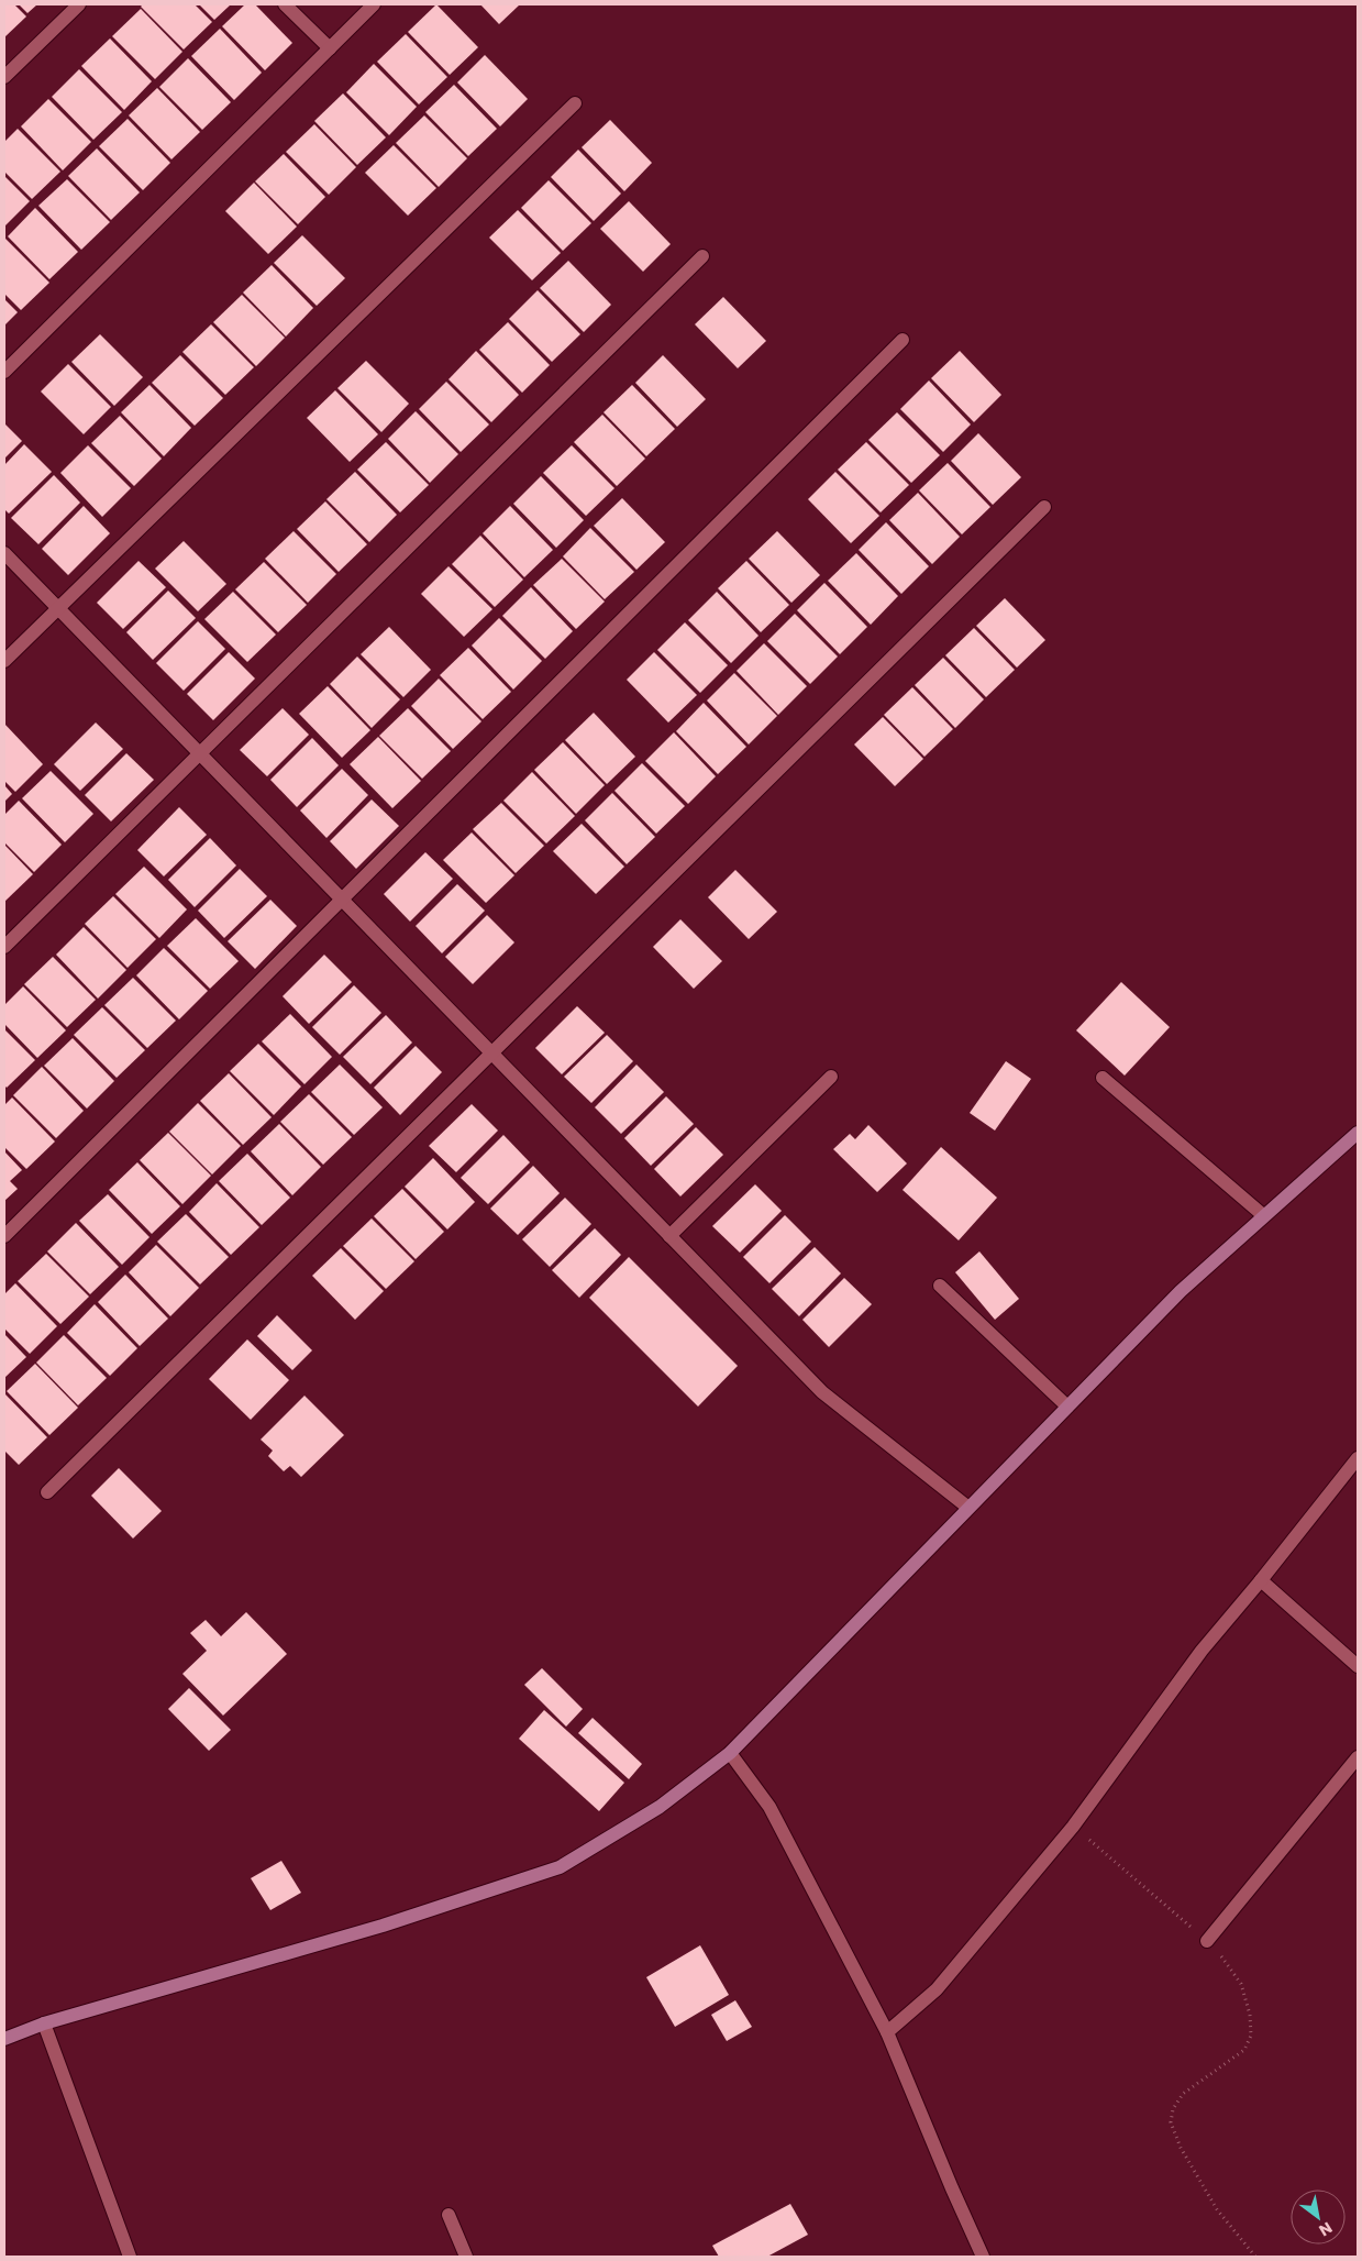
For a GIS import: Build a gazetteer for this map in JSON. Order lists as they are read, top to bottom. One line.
{"north":"bottom right"}
